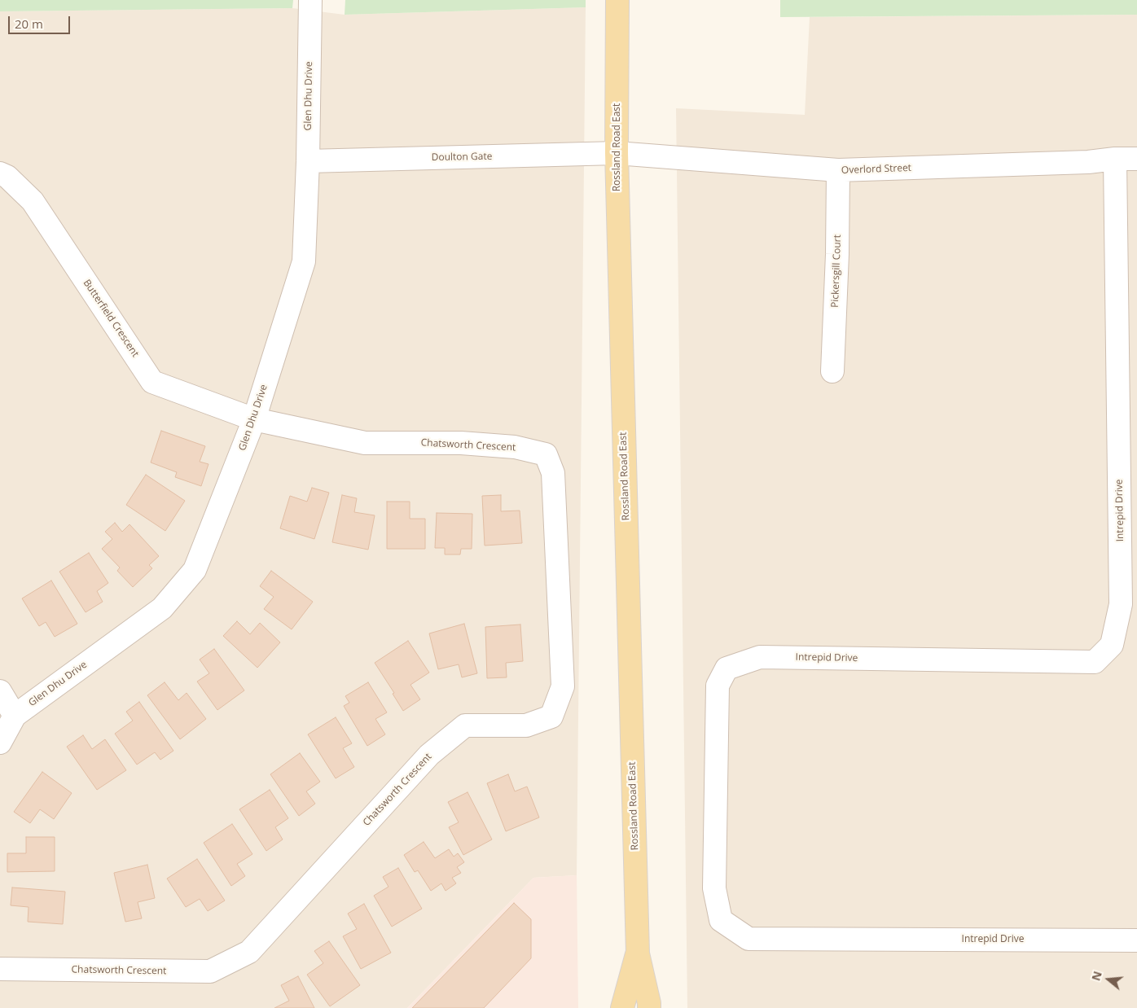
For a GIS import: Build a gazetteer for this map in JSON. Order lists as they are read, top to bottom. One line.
{"streets":{"main road":["Rossland Road East"],"street":["Glen Dhu Drive","Doulton Gate","Overlord Street","Pickersgill Court","Butterfield Crescent","Chatsworth Crescent","Intrepid Drive"]},"crossings":[["Glen Dhu Drive","Doulton Gate"],["Glen Dhu Drive","Butterfield Crescent"],["Glen Dhu Drive","Chatsworth Crescent"],["Rossland Road East","Doulton Gate"],["Rossland Road East","Overlord Street"],["Doulton Gate","Overlord Street"],["Overlord Street","Pickersgill Court"],["Overlord Street","Intrepid Drive"],["Butterfield Crescent","Chatsworth Crescent"]],"scale_bar":"20 m","north":"left"}
